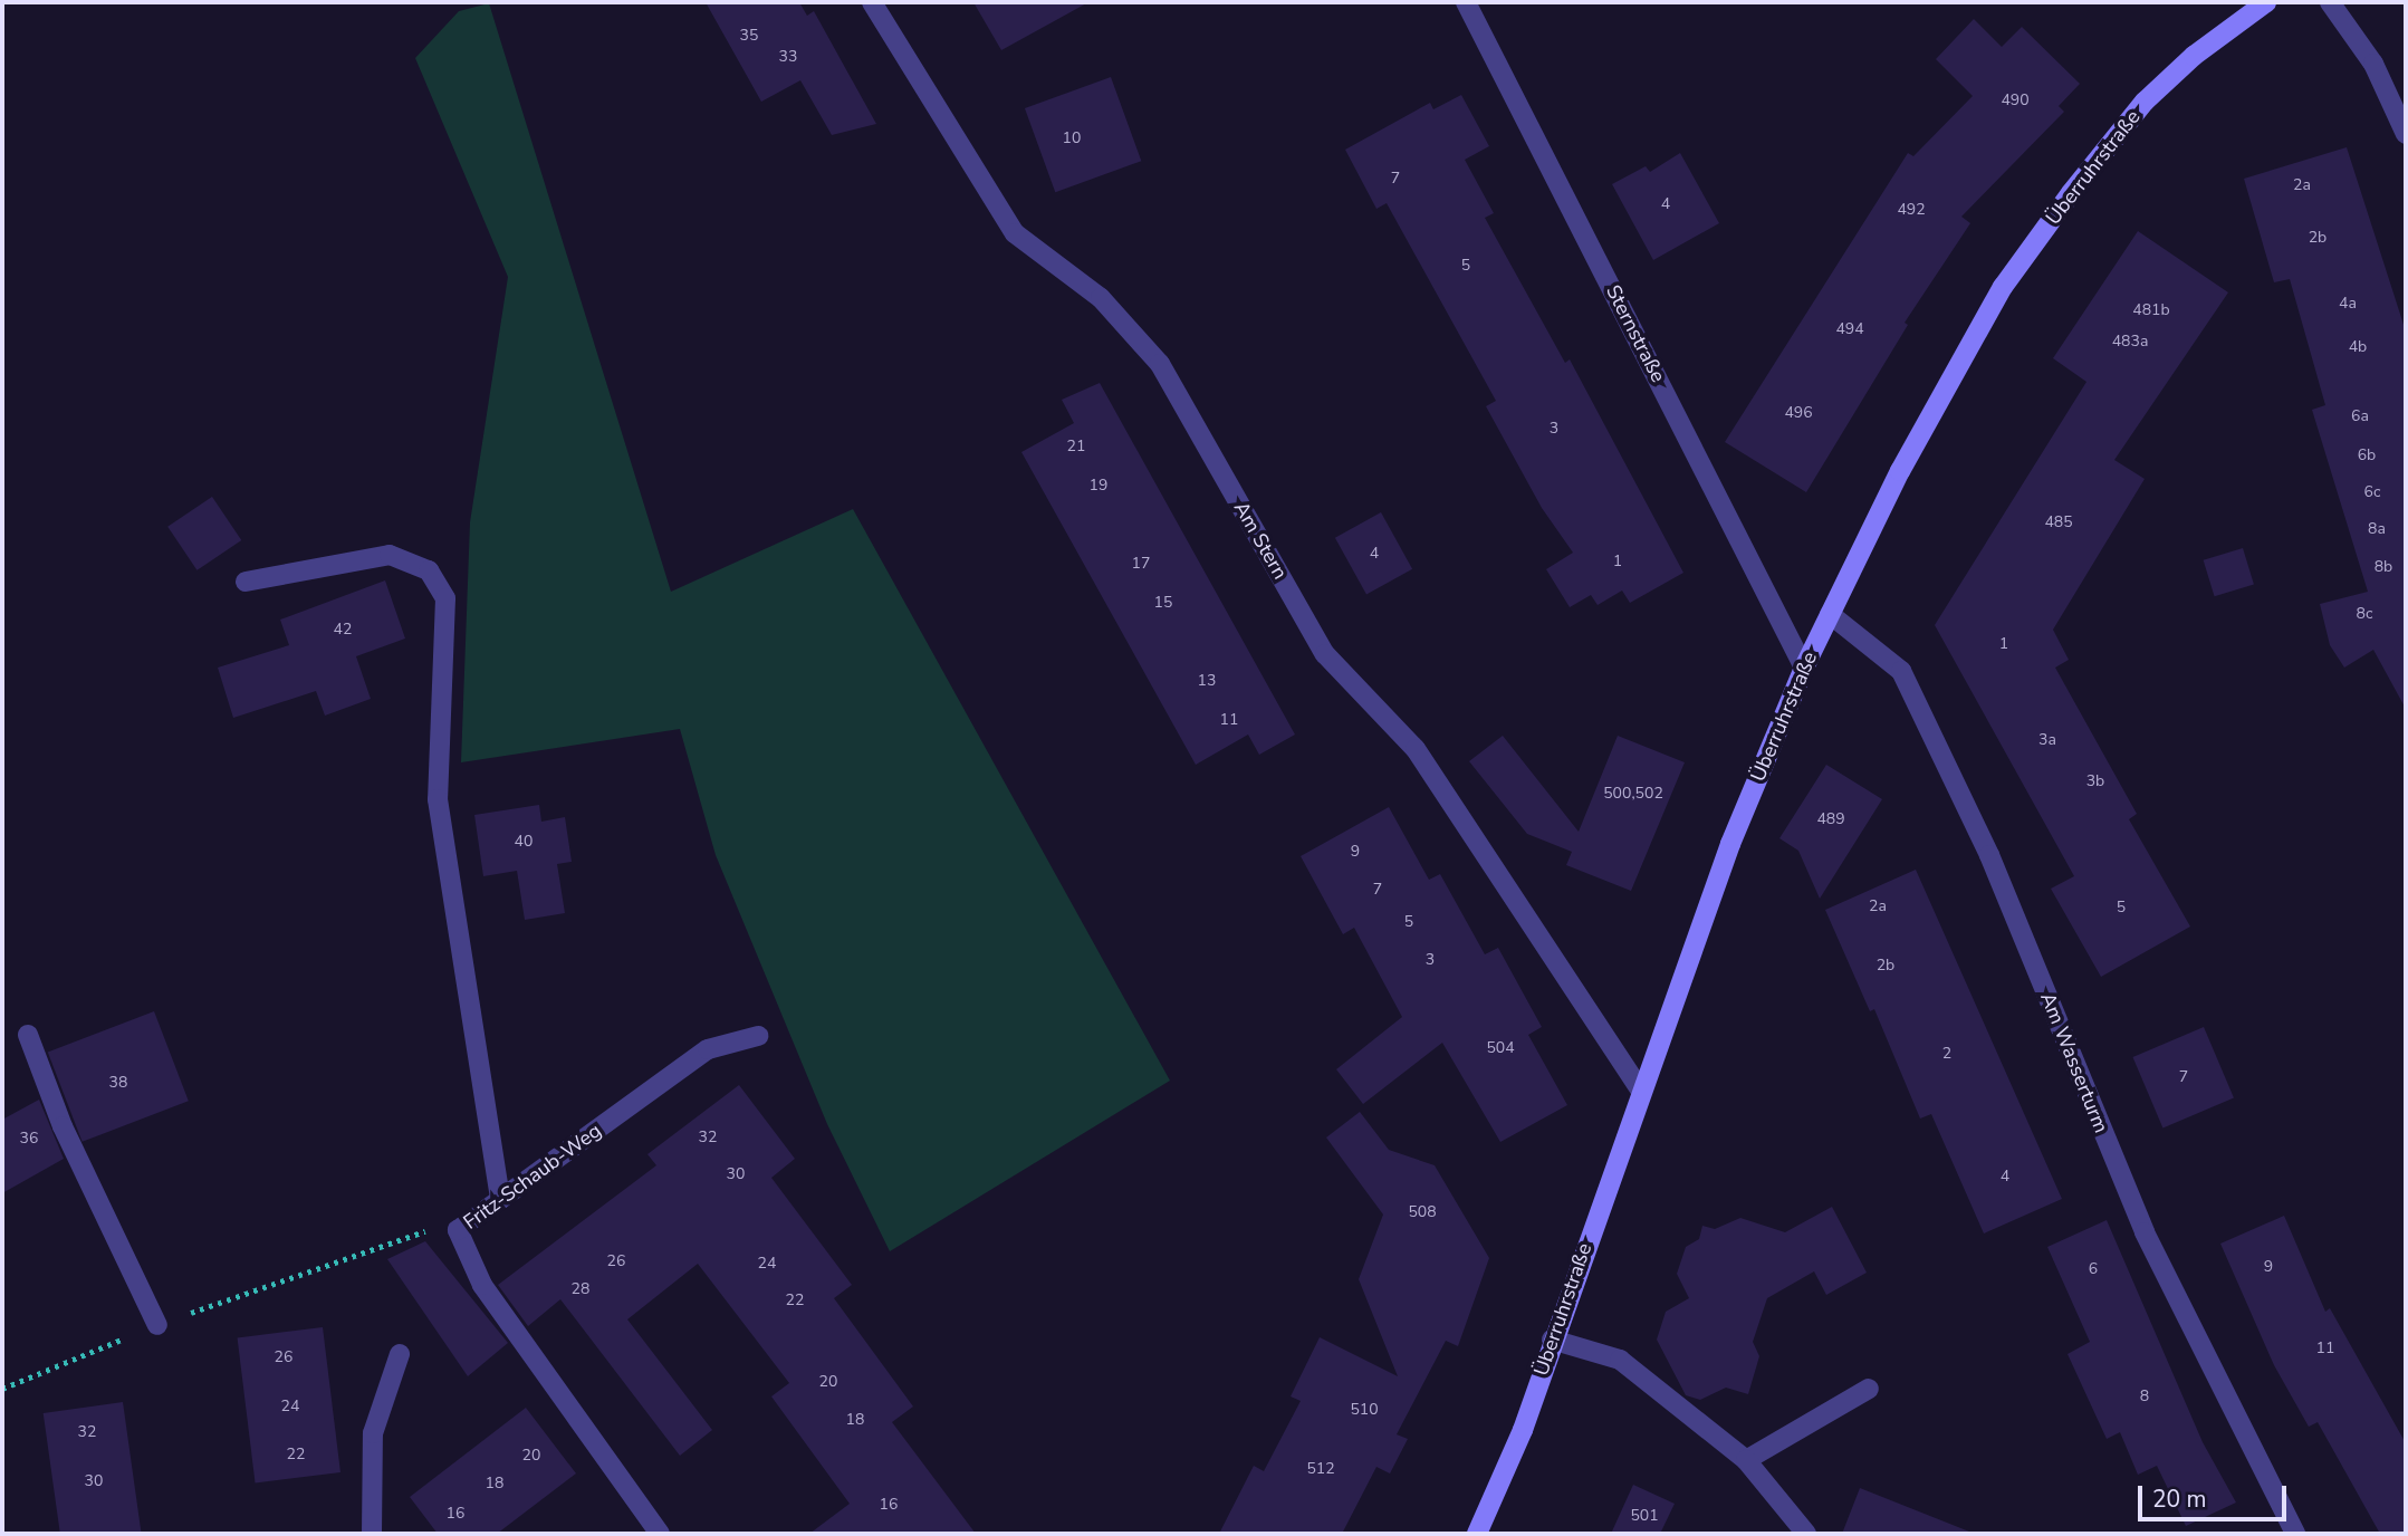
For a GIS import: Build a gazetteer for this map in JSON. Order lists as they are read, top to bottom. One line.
{"streets":{"main road":["Überruhrstraße"],"street":["Sternstraße","Am Stern","Am Wasserturm","Fritz-Schaub-Weg"]},"crossings":[["Überruhrstraße","Sternstraße"],["Überruhrstraße","Am Stern"],["Überruhrstraße","Am Wasserturm"]],"house_numbers":["35","33","490","10","7","2a","4","492","2b","5","4a","481b","494","483a","4b","496","6a","3","21","6b","19","6c","485","8a","4","1","17","8b","15","8c","42","1","13","11","3a","3b","500,502","489","40","9","7","2a","5","5","3","2b","504","2","7","38","32","36","30","4","508","26","24","9","6","28","22","11","26","20","8","24","510","18","32","22","20","512","30","18","16","16","501"],"scale_bar":"20 m"}
